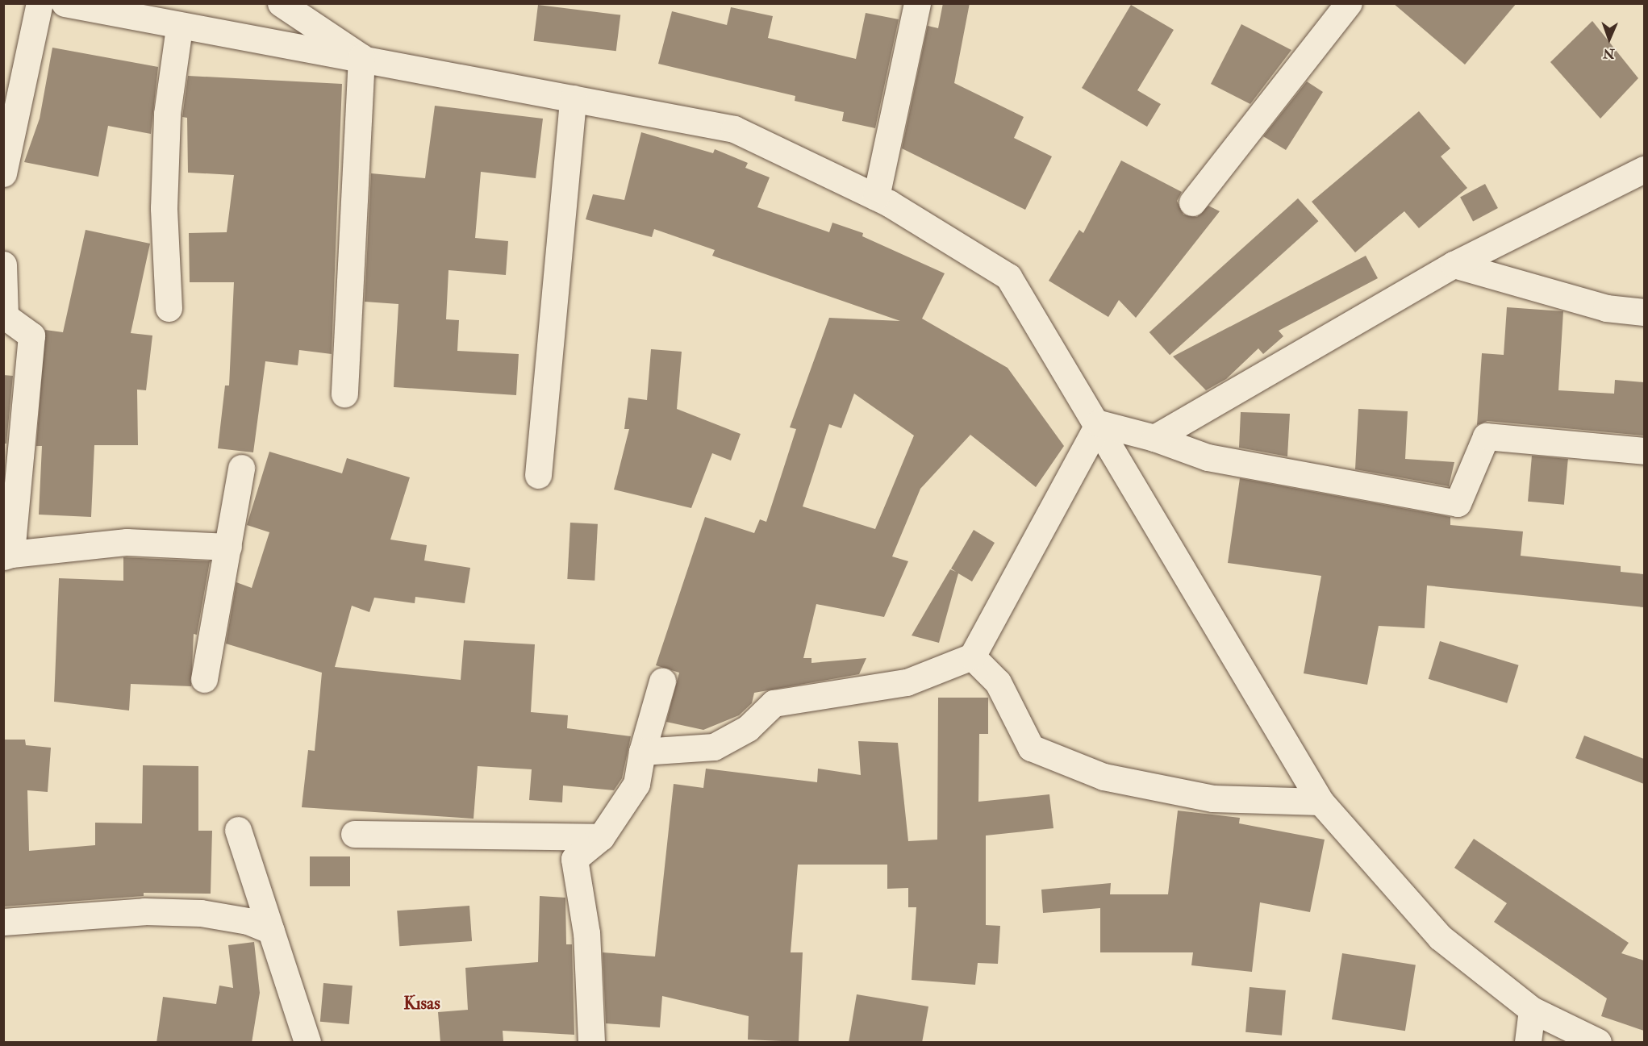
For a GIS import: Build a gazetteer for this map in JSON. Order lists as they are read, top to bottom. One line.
{"districts":["Kısas"],"north":"bottom"}
